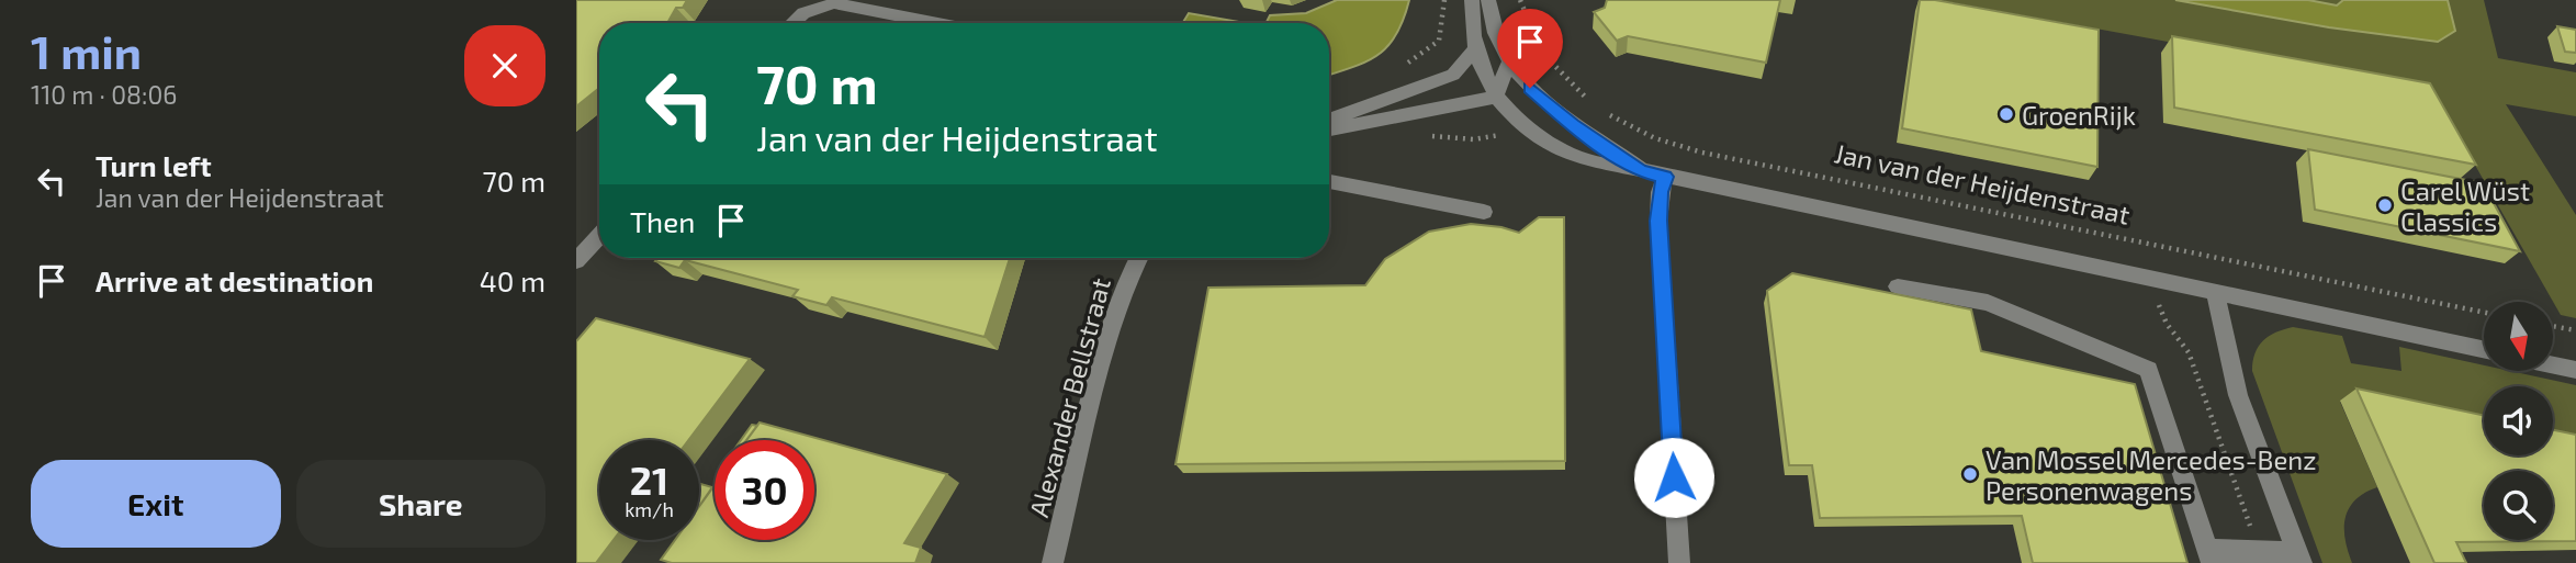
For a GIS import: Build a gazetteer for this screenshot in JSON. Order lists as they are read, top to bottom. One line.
{"streets":{"street":["Alexander Bellstraat"],"path":["Jan van der Heijdenstraat"]},"places":["GroenRijk","Carel Wüst Classics","Van Mossel Mercedes-Benz Personenwagens"],"north":"bottom","page":{"heading":["1 min","110 m · 08:06"],"turn":["70 m","Jan van der Heijdenstraat"],"list":[{"name":"Turn left","note":"Jan van der Heijdenstraat","value":"70 m"},{"name":"Arrive at destination","value":"40 m"}],"then":"Then","speed":"21 km/h","limit":"30","buttons":["Exit","Share"]}}
